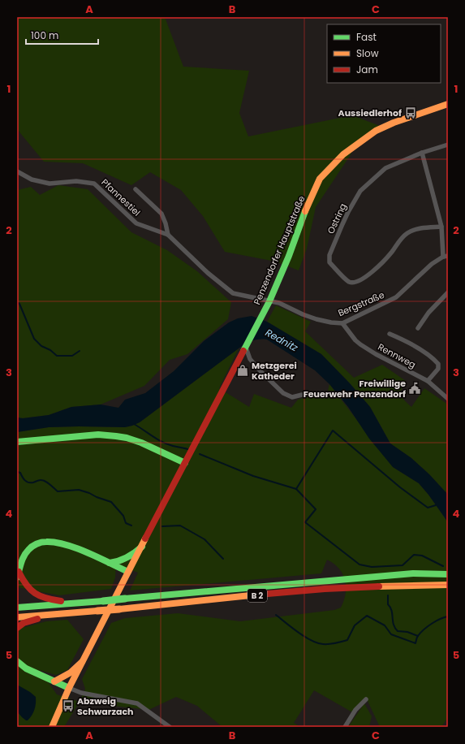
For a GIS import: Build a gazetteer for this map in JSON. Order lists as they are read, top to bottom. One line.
{"streets":{"main road":["Penzendorfer Hauptstraße","B 2"],"street":["Pfannestiel","Ostring","Bergstraße","Rennweg"]},"crossings":[["Pfannestiel","Penzendorfer Hauptstraße"],["Pfannestiel","Bergstraße"],["Penzendorfer Hauptstraße","Bergstraße"],["Bergstraße","Rennweg"]],"water":["Rednitz"],"places":{"bus stop":["Aussiedlerhof","Abzweig Schwarzach"],"shop":["Metzgerei Katheder"],"public building":["Freiwillige Feuerwehr Penzendorf"]},"legend":["Fast","Slow","Jam"],"scale_bar":"100 m","grid":{"columns":["A","B","C"],"rows":["1","2","3","4","5"]}}
